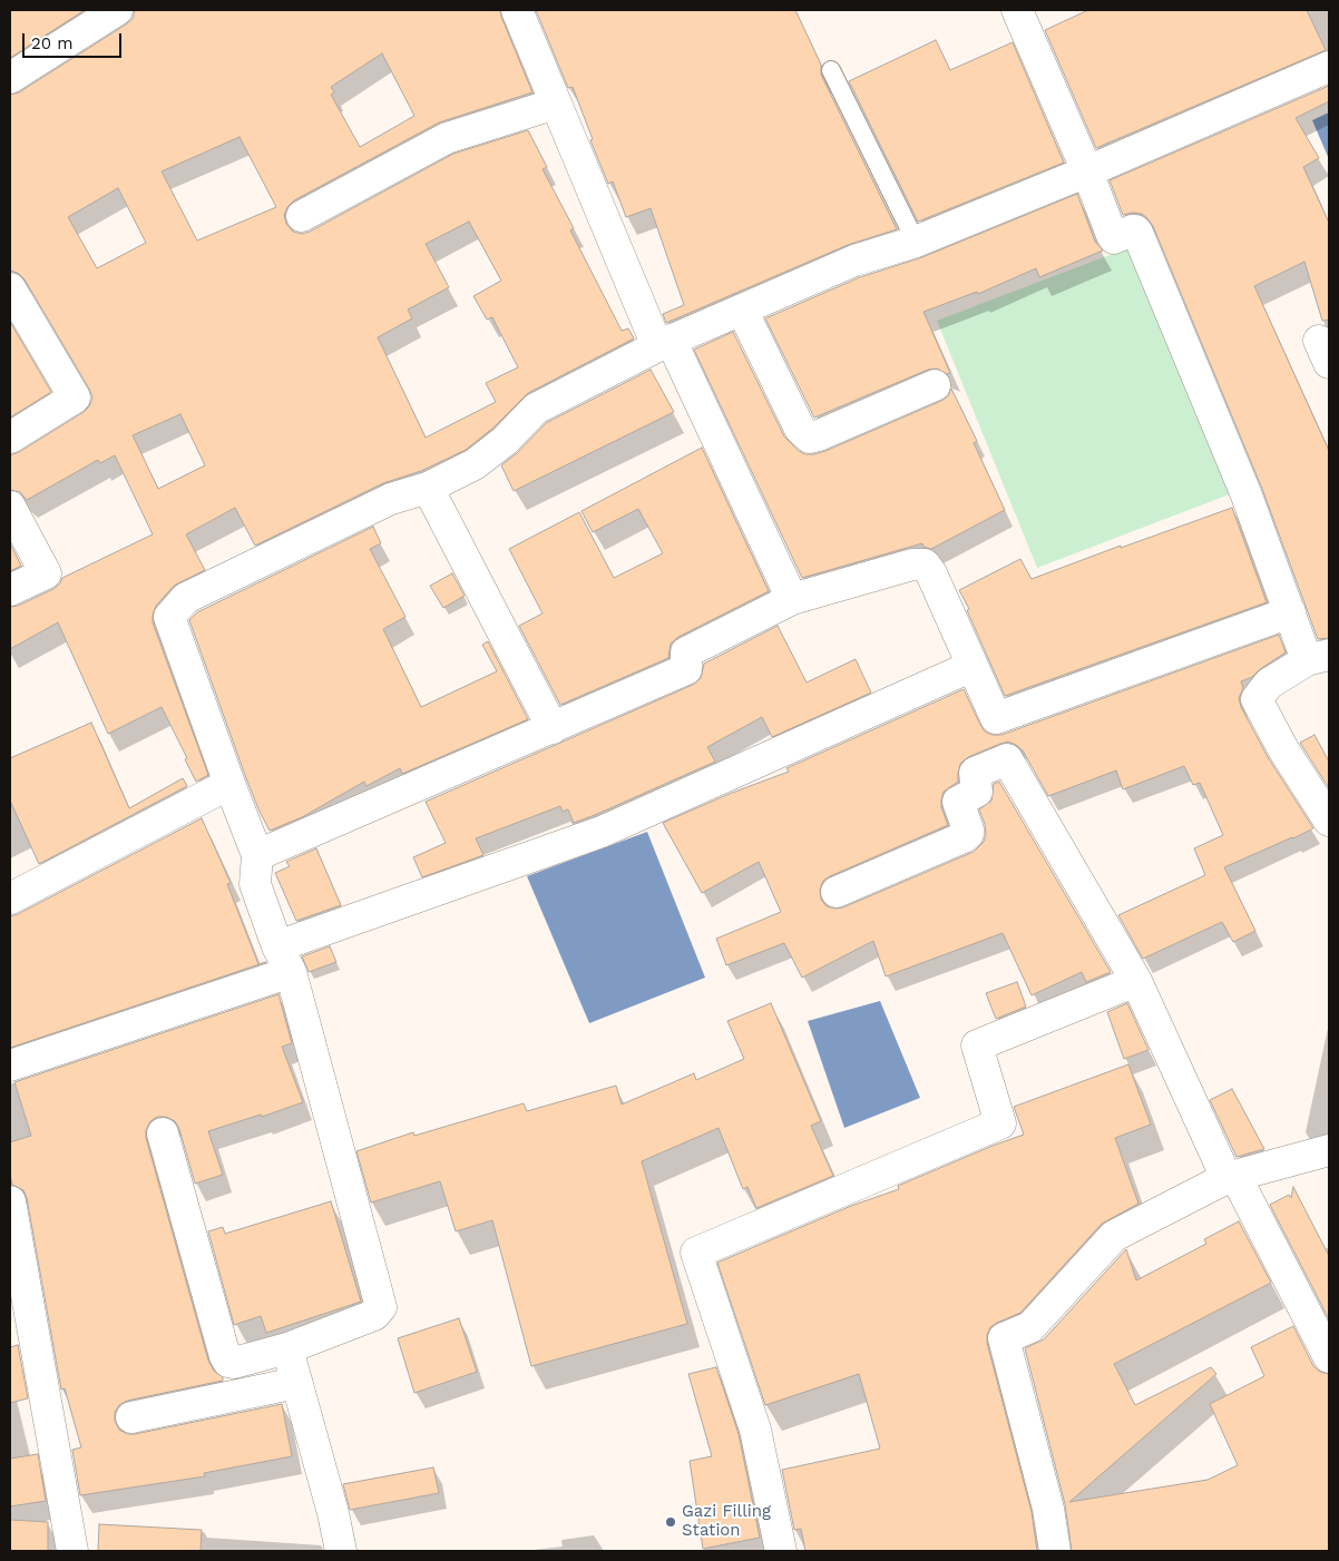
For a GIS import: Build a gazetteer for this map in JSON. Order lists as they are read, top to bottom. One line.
{"places":["Gazi Filling Station"],"scale_bar":"20 m"}
